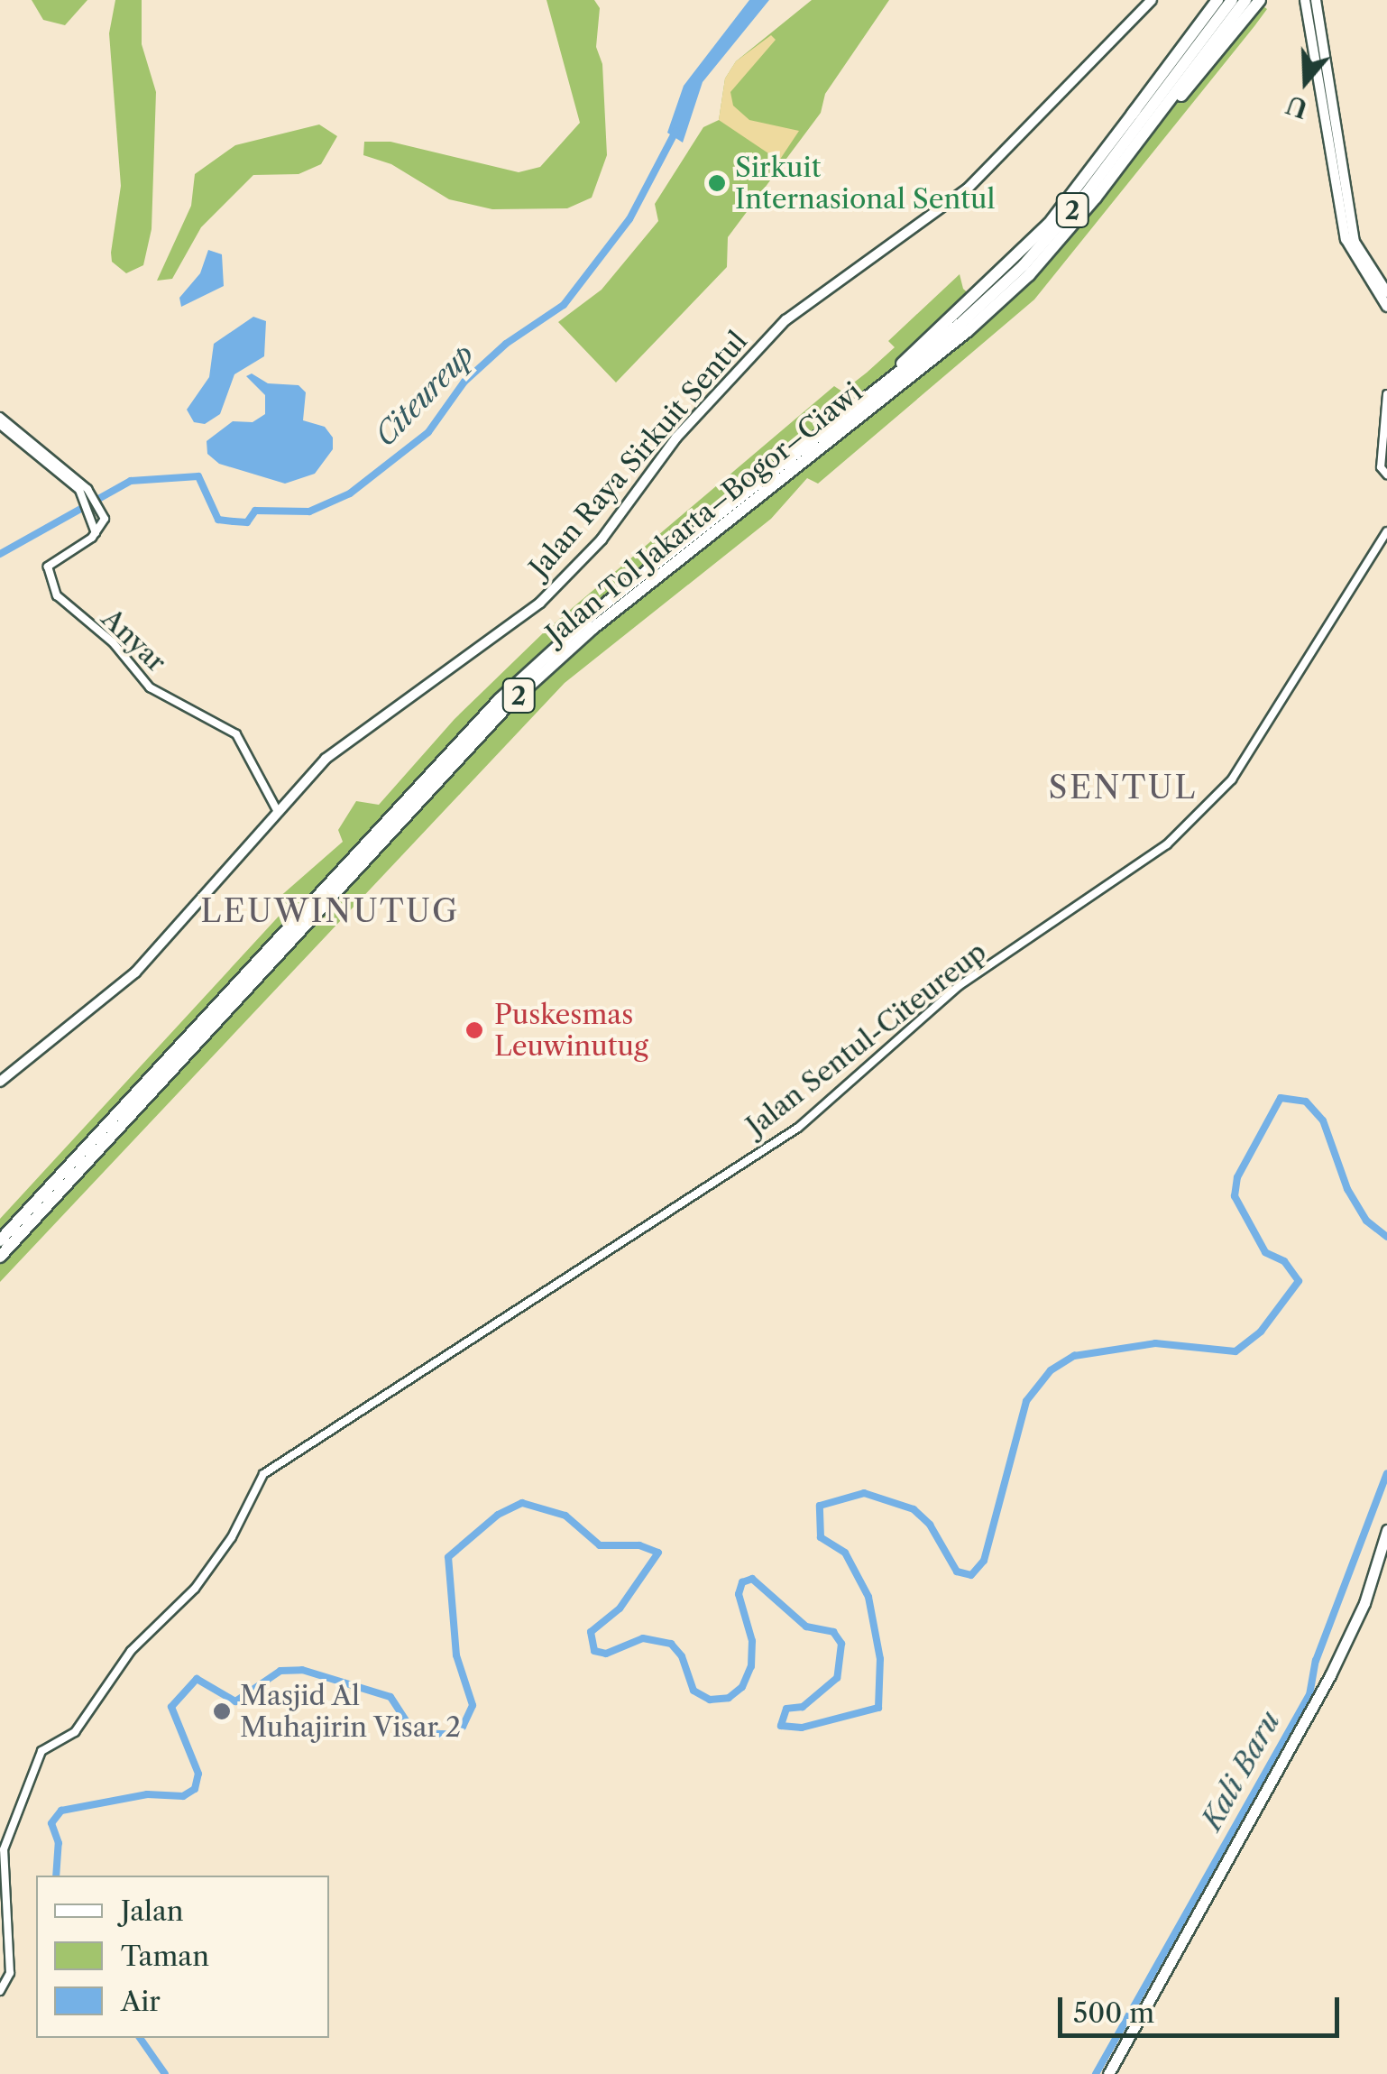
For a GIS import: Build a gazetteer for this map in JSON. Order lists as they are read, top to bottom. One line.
{"streets":{"highway":["2","Jalan Tol Jakarta–Bogor–Ciawi"],"main road":["Jalan Raya Sirkuit Sentul"],"street":["Anyar","Jalan Sentul-Citeureup"]},"crossings":[["Jalan Raya Sirkuit Sentul","Anyar"]],"districts":["SENTUL","LEUWINUTUG"],"water":["Citeureup","Kali Baru"],"places":["Sirkuit Internasional Sentul","Puskesmas Leuwinutug","Masjid Al Muhajirin Visar 2"],"legend":["Jalan","Taman","Air"],"scale_bar":"500 m","north":"bottom"}
